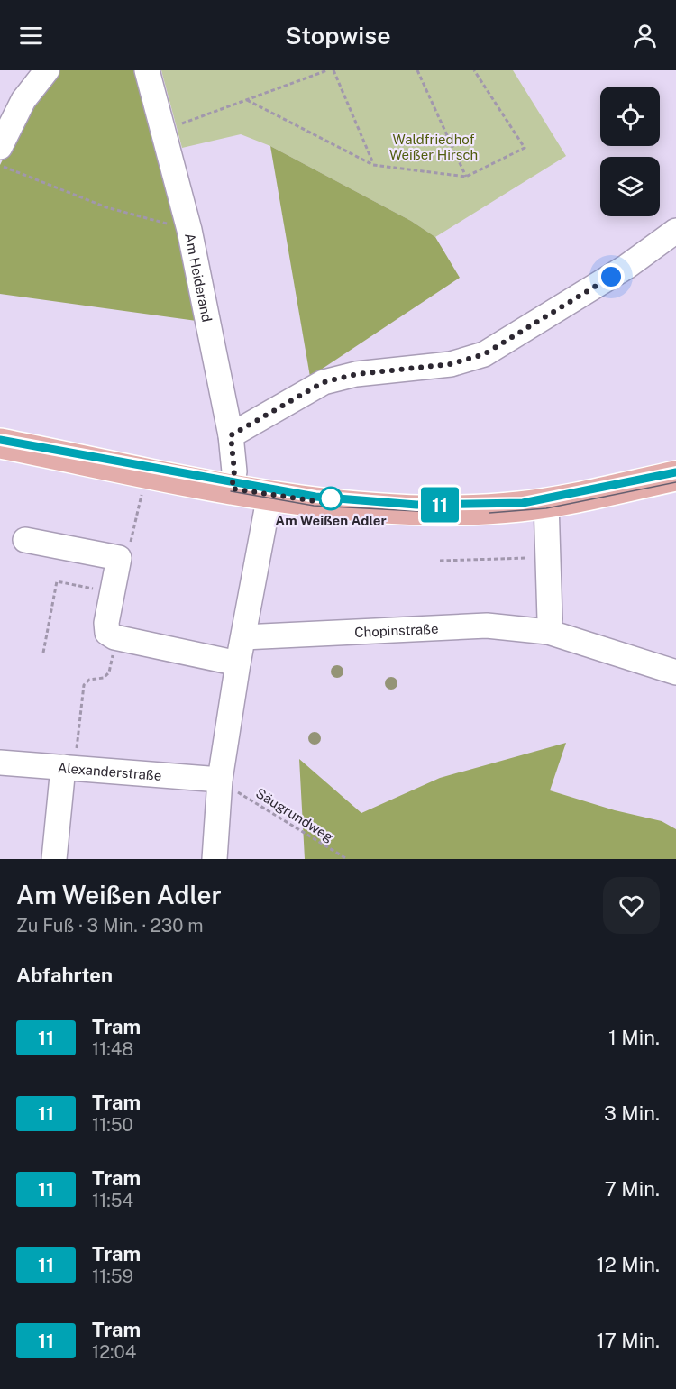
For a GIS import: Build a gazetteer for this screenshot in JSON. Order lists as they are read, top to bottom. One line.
{"streets":{"street":["Am Heiderand","Chopinstraße","Alexanderstraße"],"path":["Säugrundweg"]},"crossings":[["Alexanderstraße","Säugrundweg"]],"parks":["Waldfriedhof Weißer Hirsch"],"places":["Am Weißen Adler"],"lines":["tram line 11"],"page":{"header":"Stopwise","on_map":"11","heading":[["Am Weißen Adler","Zu Fuß · 3 Min. · 230 m"],"Abfahrten"],"list":[{"mark":"11","name":"Tram","note":"11:48","value":"1 Min."},{"mark":"11","name":"Tram","note":"11:50","value":"3 Min."},{"mark":"11","name":"Tram","note":"11:54","value":"7 Min."},{"mark":"11","name":"Tram","note":"11:59","value":"12 Min."},{"mark":"11","name":"Tram","note":"12:04","value":"17 Min."}]}}
